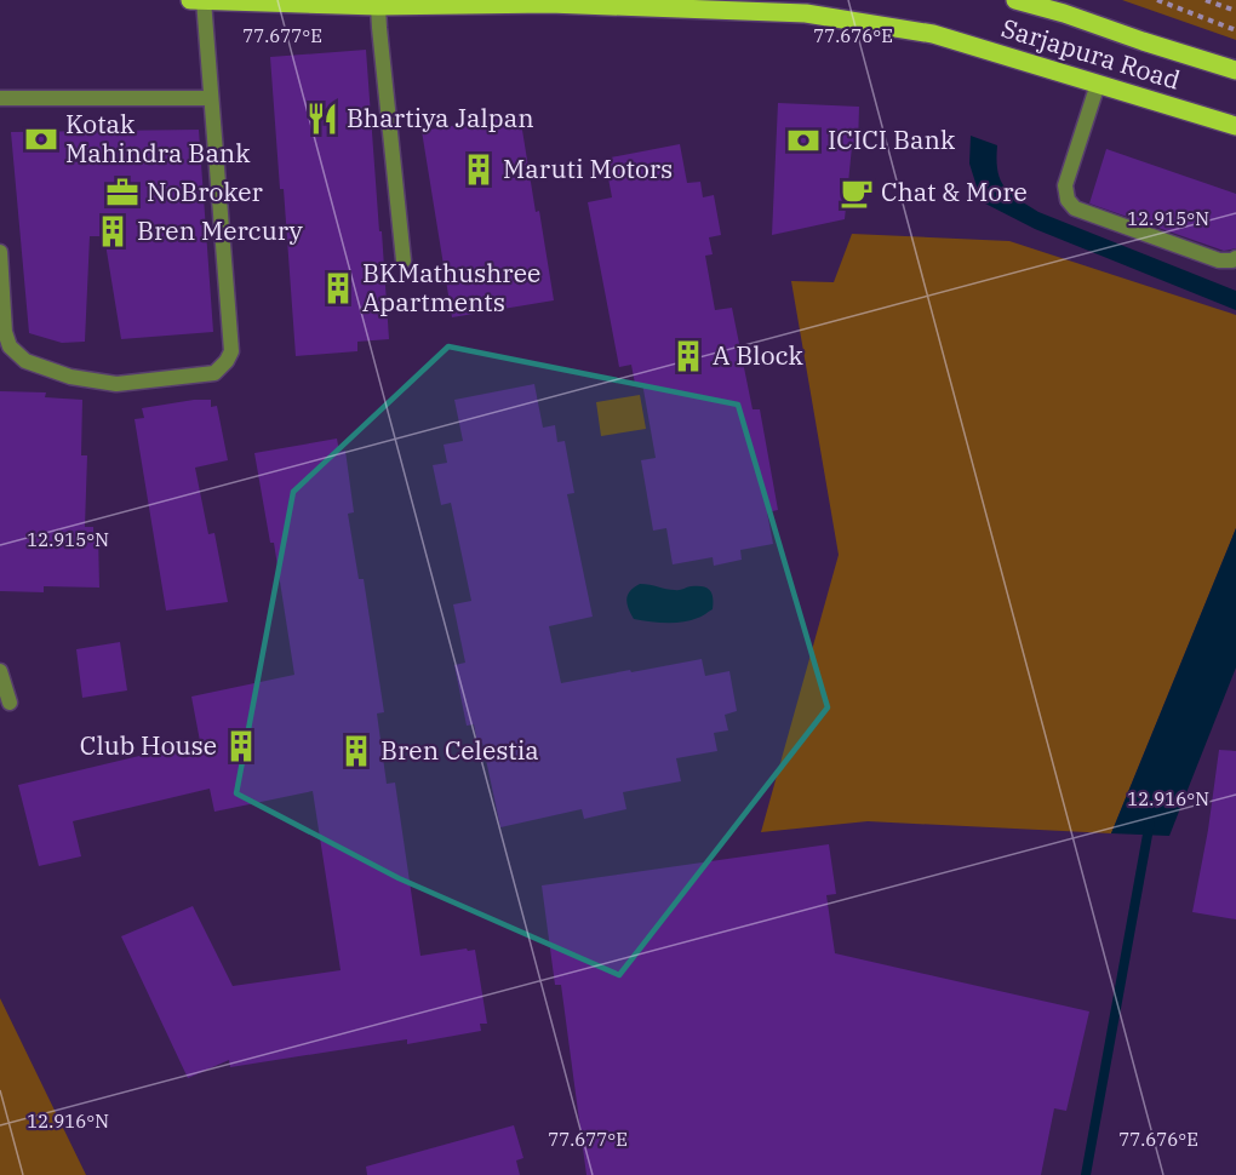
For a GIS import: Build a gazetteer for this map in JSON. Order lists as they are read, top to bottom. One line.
{"streets":{"main road":["Sarjapura Road"]},"places":{"restaurant":["Bhartiya Jalpan"],"bank":["Kotak Mahindra Bank","ICICI Bank"],"building":["Maruti Motors","Bren Mercury","BKMathushree Apartments","A Block","Club House","Bren Celestia"],"office":["NoBroker"],"cafe":["Chat & More"]},"coordinates":["77.677°E","77.676°E","12.915°N","12.916°N"]}
